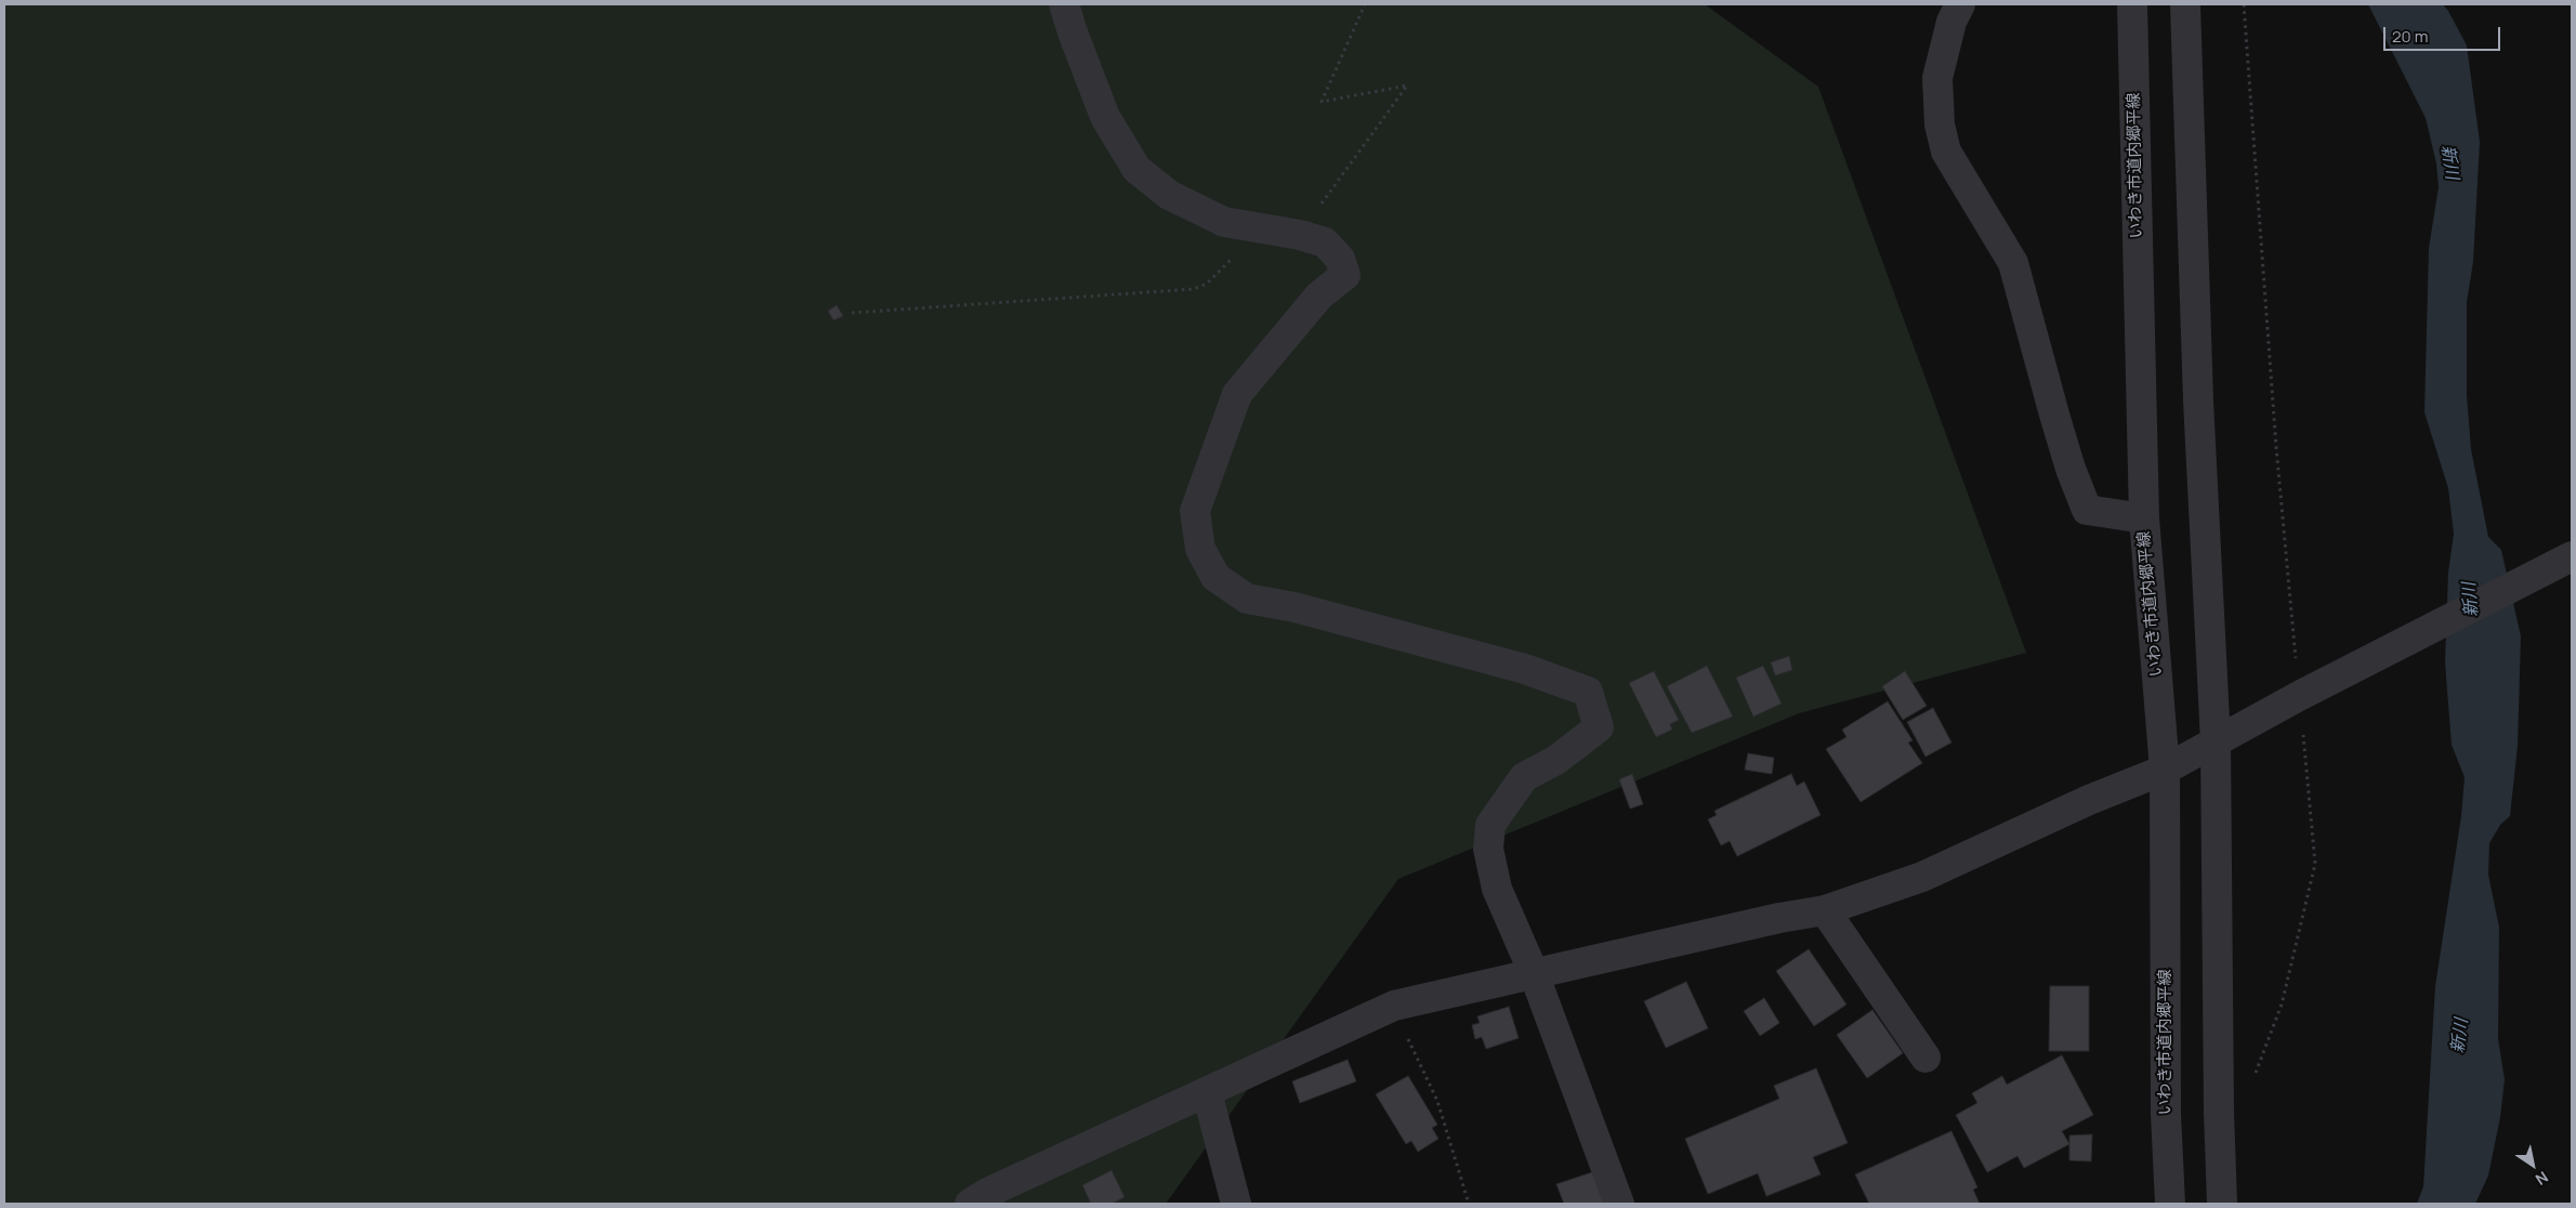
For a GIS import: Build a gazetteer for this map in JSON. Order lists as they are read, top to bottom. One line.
{"streets":{"street":["いわき市道内郷平線"]},"water":["新川"],"scale_bar":"20 m","north":"bottom right"}
